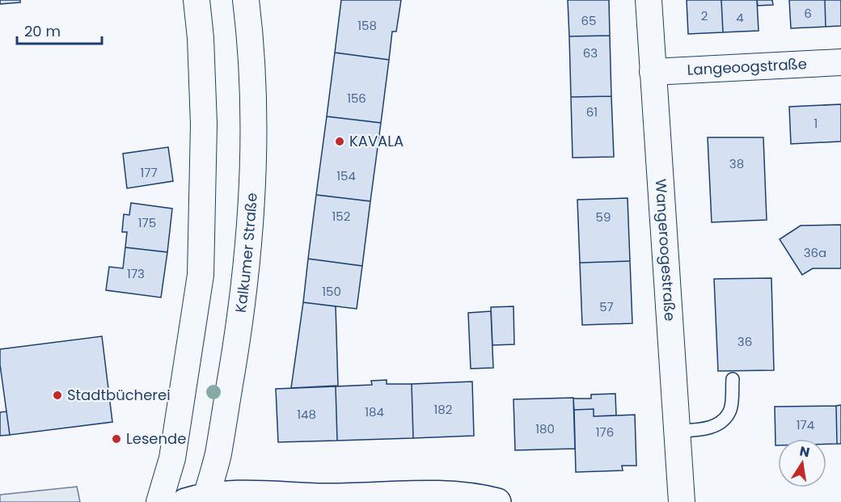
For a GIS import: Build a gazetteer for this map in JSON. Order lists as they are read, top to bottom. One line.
{"streets":{"street":["Langeoogstraße","Wangeroogestraße","Kalkumer Straße"]},"crossings":[["Langeoogstraße","Wangeroogestraße"]],"places":["KAVALA","Stadtbücherei","Lesende"],"house_numbers":["6","2","4","65","158","63","156","61","1","38","177","154","152","59","175","36a","173","150","57","36","182","184","148","174","180","176"],"scale_bar":"20 m","north":"top"}
